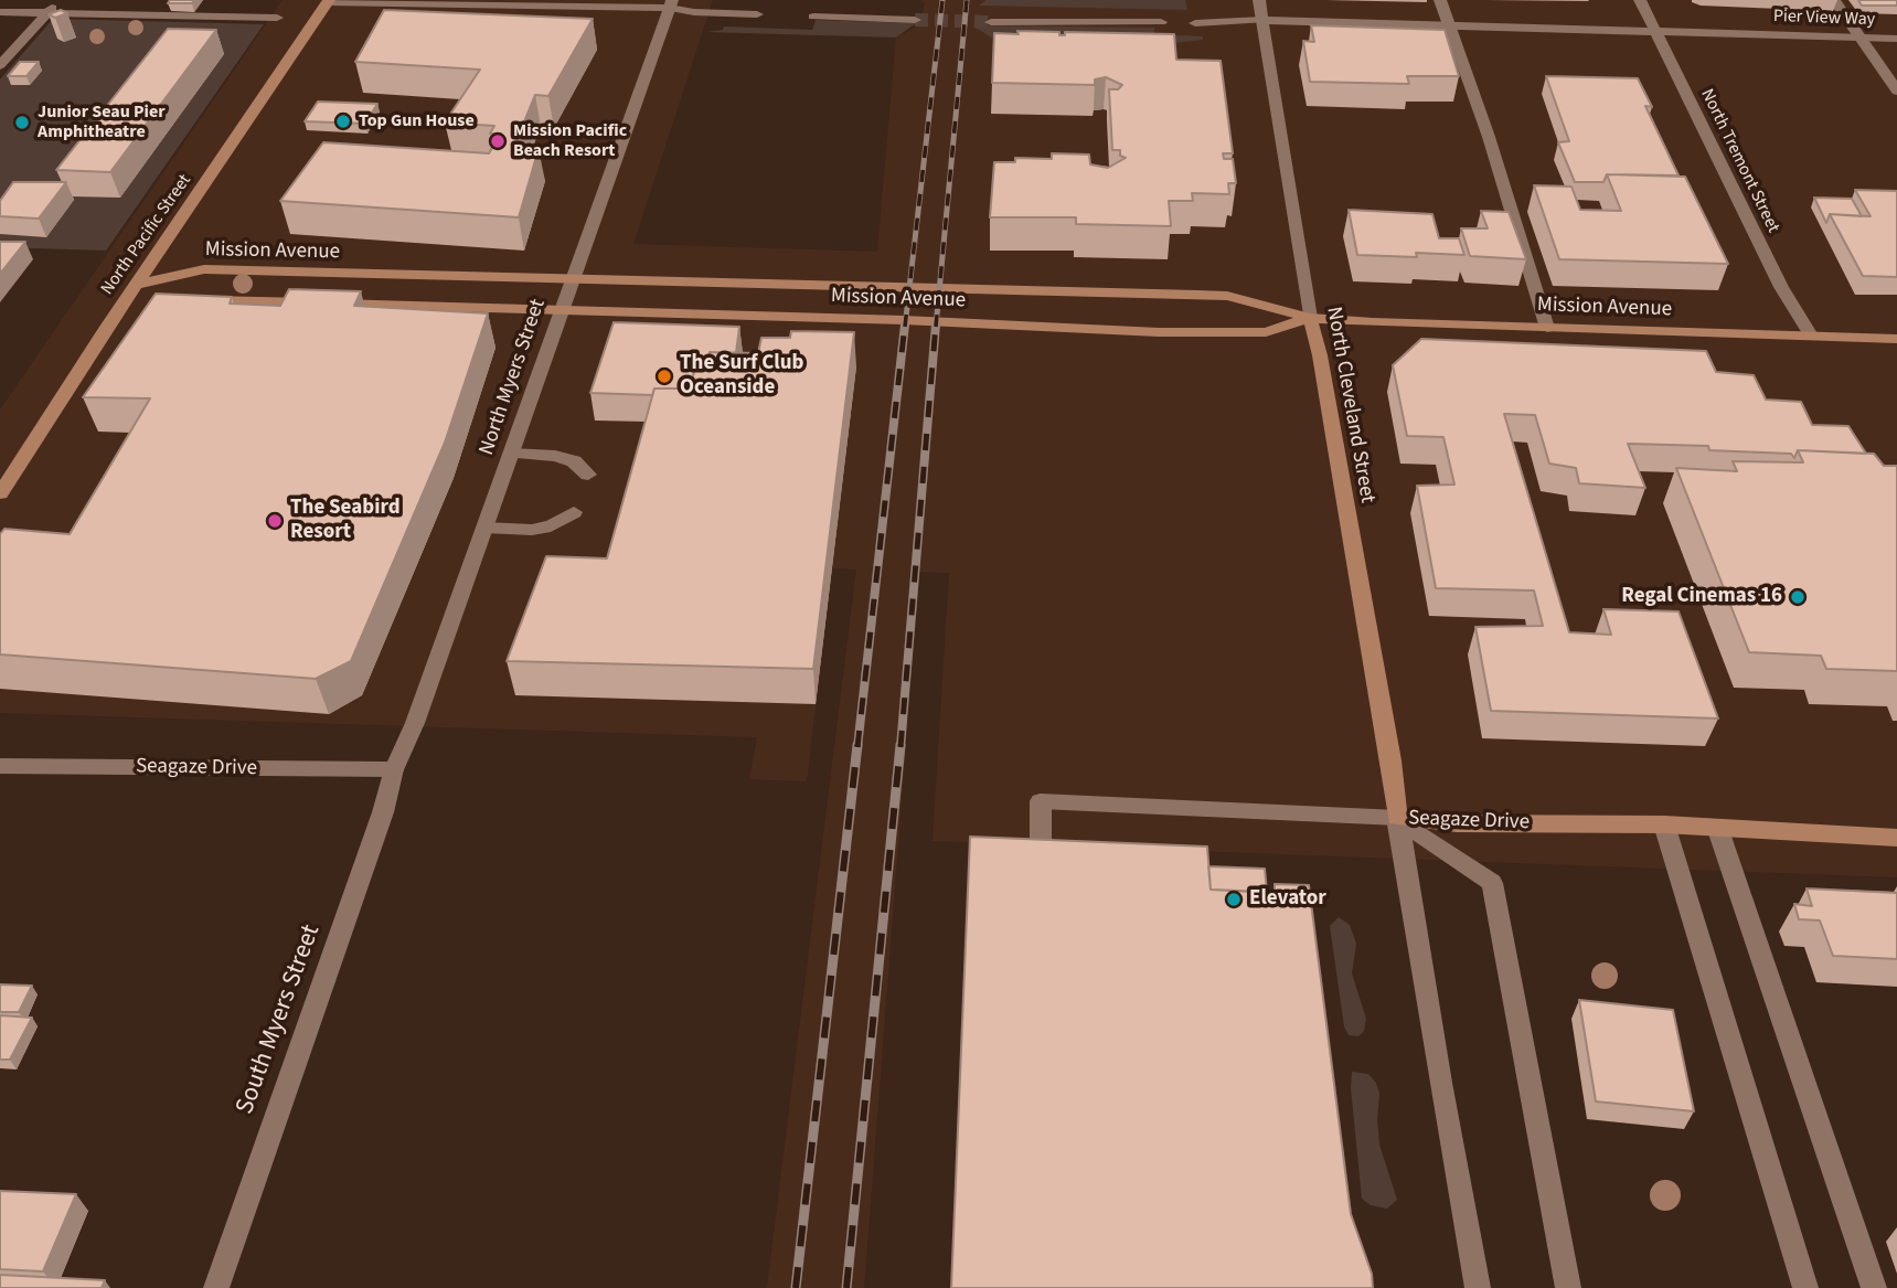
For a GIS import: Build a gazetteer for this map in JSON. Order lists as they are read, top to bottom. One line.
{"streets":{"main road":["North Pacific Street","Mission Avenue","North Cleveland Street","Seagaze Drive"],"street":["Pier View Way","North Tremont Street","North Myers Street","South Myers Street"]},"crossings":[["Pier View Way","North Tremont Street"],["Pier View Way","North Cleveland Street"],["North Tremont Street","Mission Avenue"],["North Pacific Street","Mission Avenue"],["Mission Avenue","North Myers Street"],["Mission Avenue","North Cleveland Street"],["North Myers Street","Seagaze Drive"],["North Myers Street","South Myers Street"],["North Cleveland Street","Seagaze Drive"],["Seagaze Drive","South Myers Street"]],"places":["Top Gun House","Junior Seau Pier Amphitheatre","Mission Pacific Beach Resort","The Surf Club Oceanside","The Seabird Resort","Regal Cinemas 16","Elevator"]}
